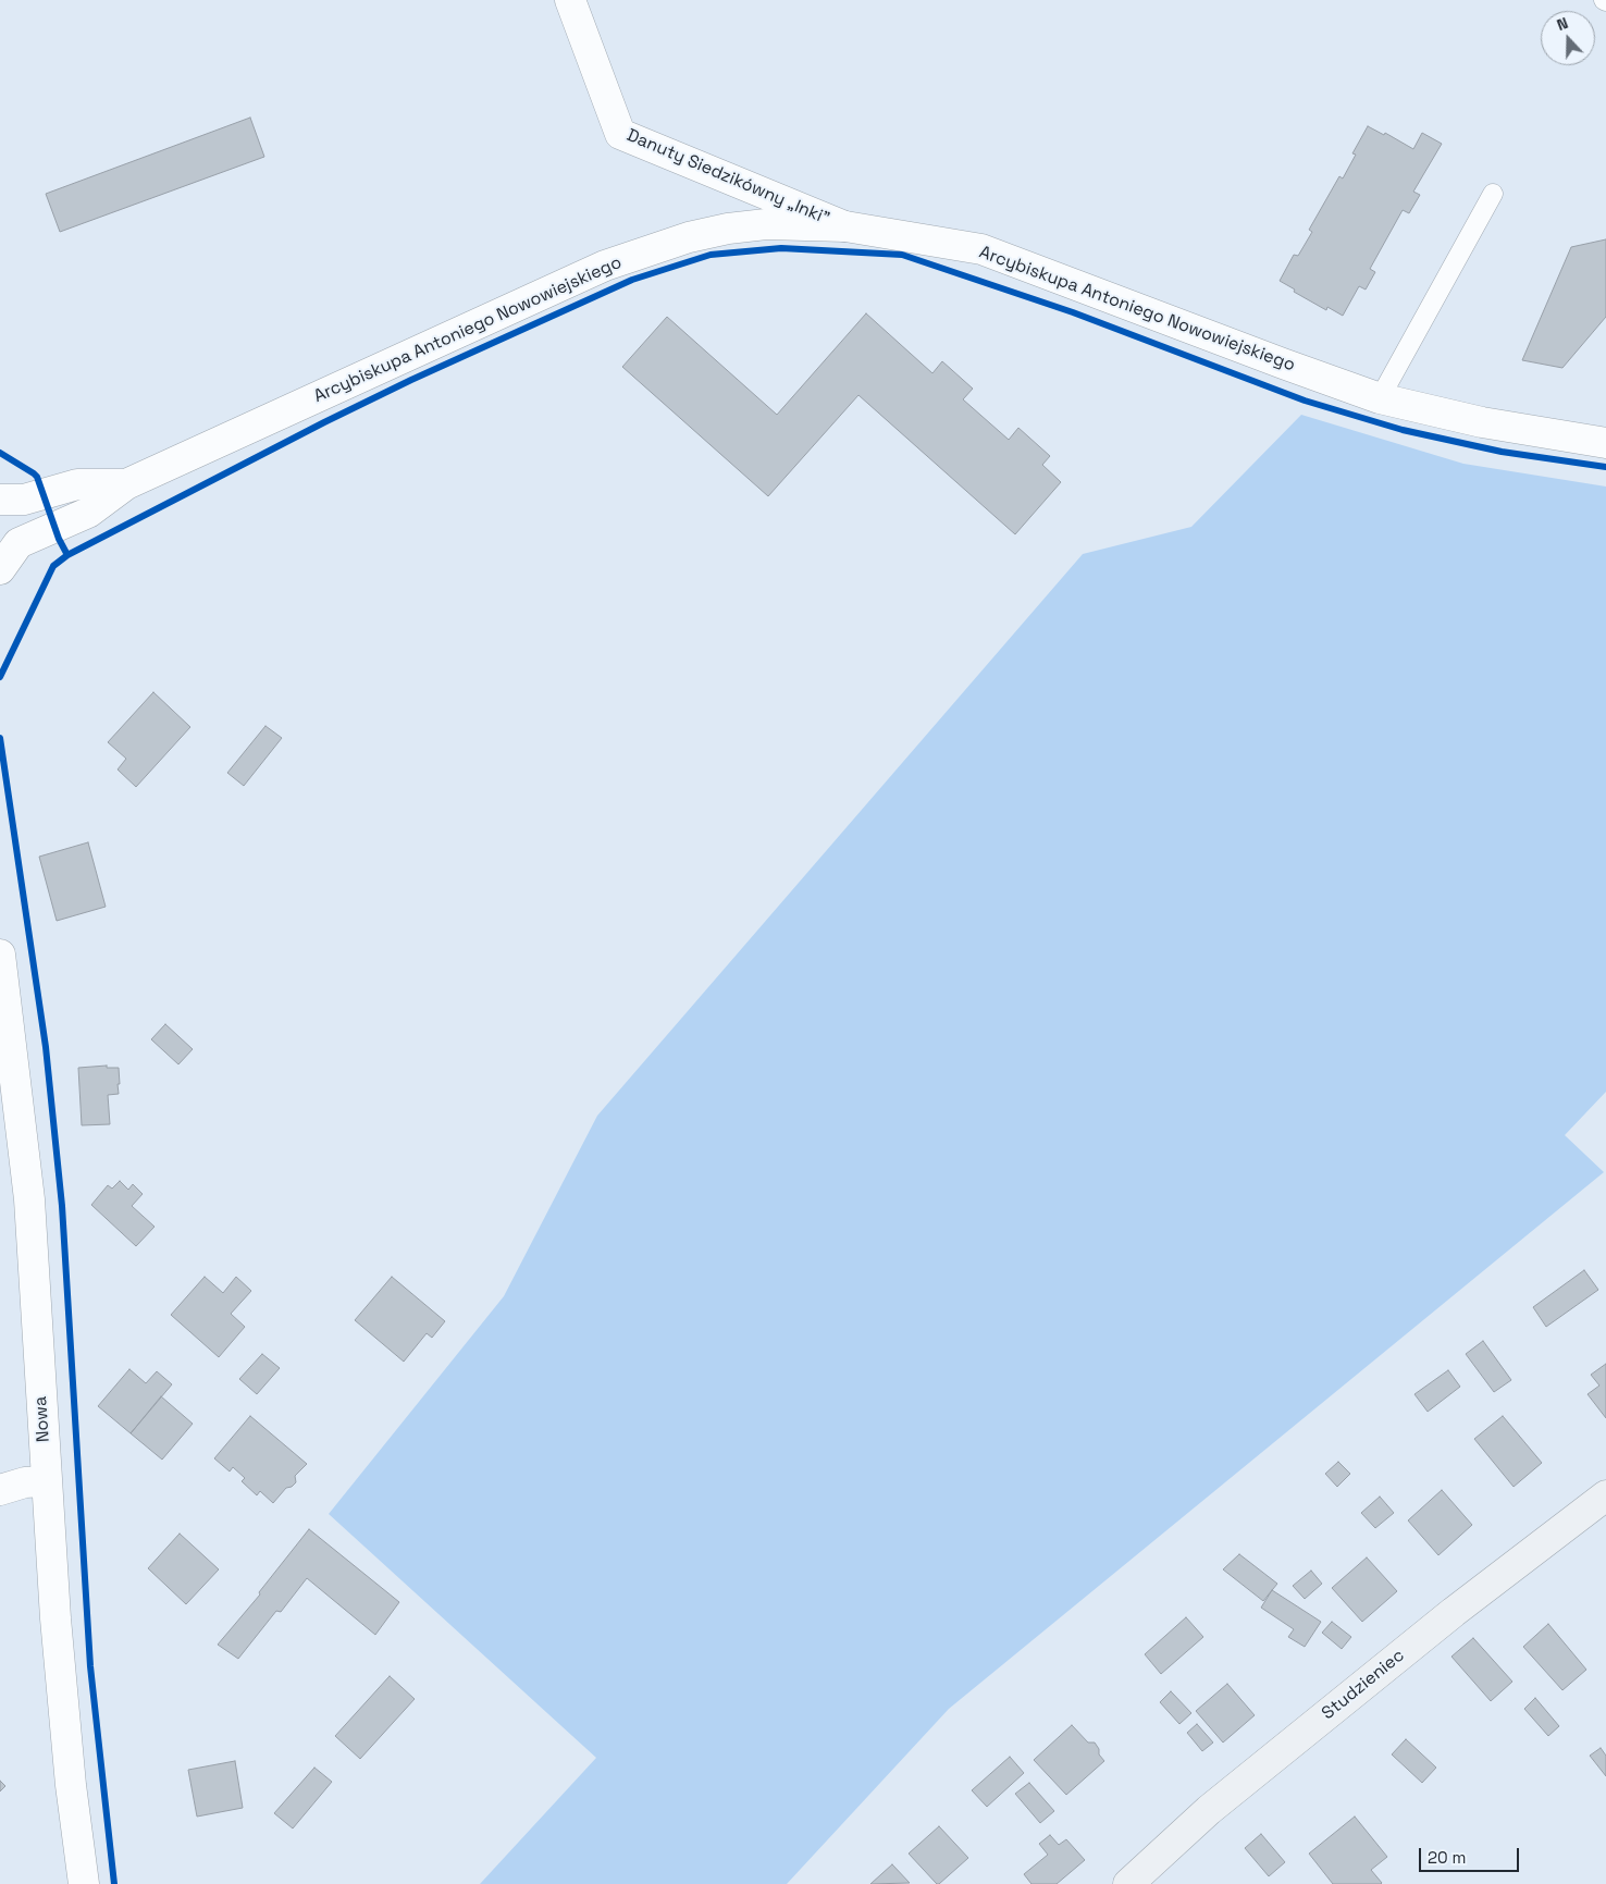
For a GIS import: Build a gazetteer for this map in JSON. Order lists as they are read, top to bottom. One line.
{"streets":{"main road":["Studzieniec"],"street":["Danuty Siedzikówny „Inki”","Arcybiskupa Antoniego Nowowiejskiego","Nowa"]},"crossings":[["Danuty Siedzikówny „Inki”","Arcybiskupa Antoniego Nowowiejskiego"]],"scale_bar":"20 m","north":"top"}
